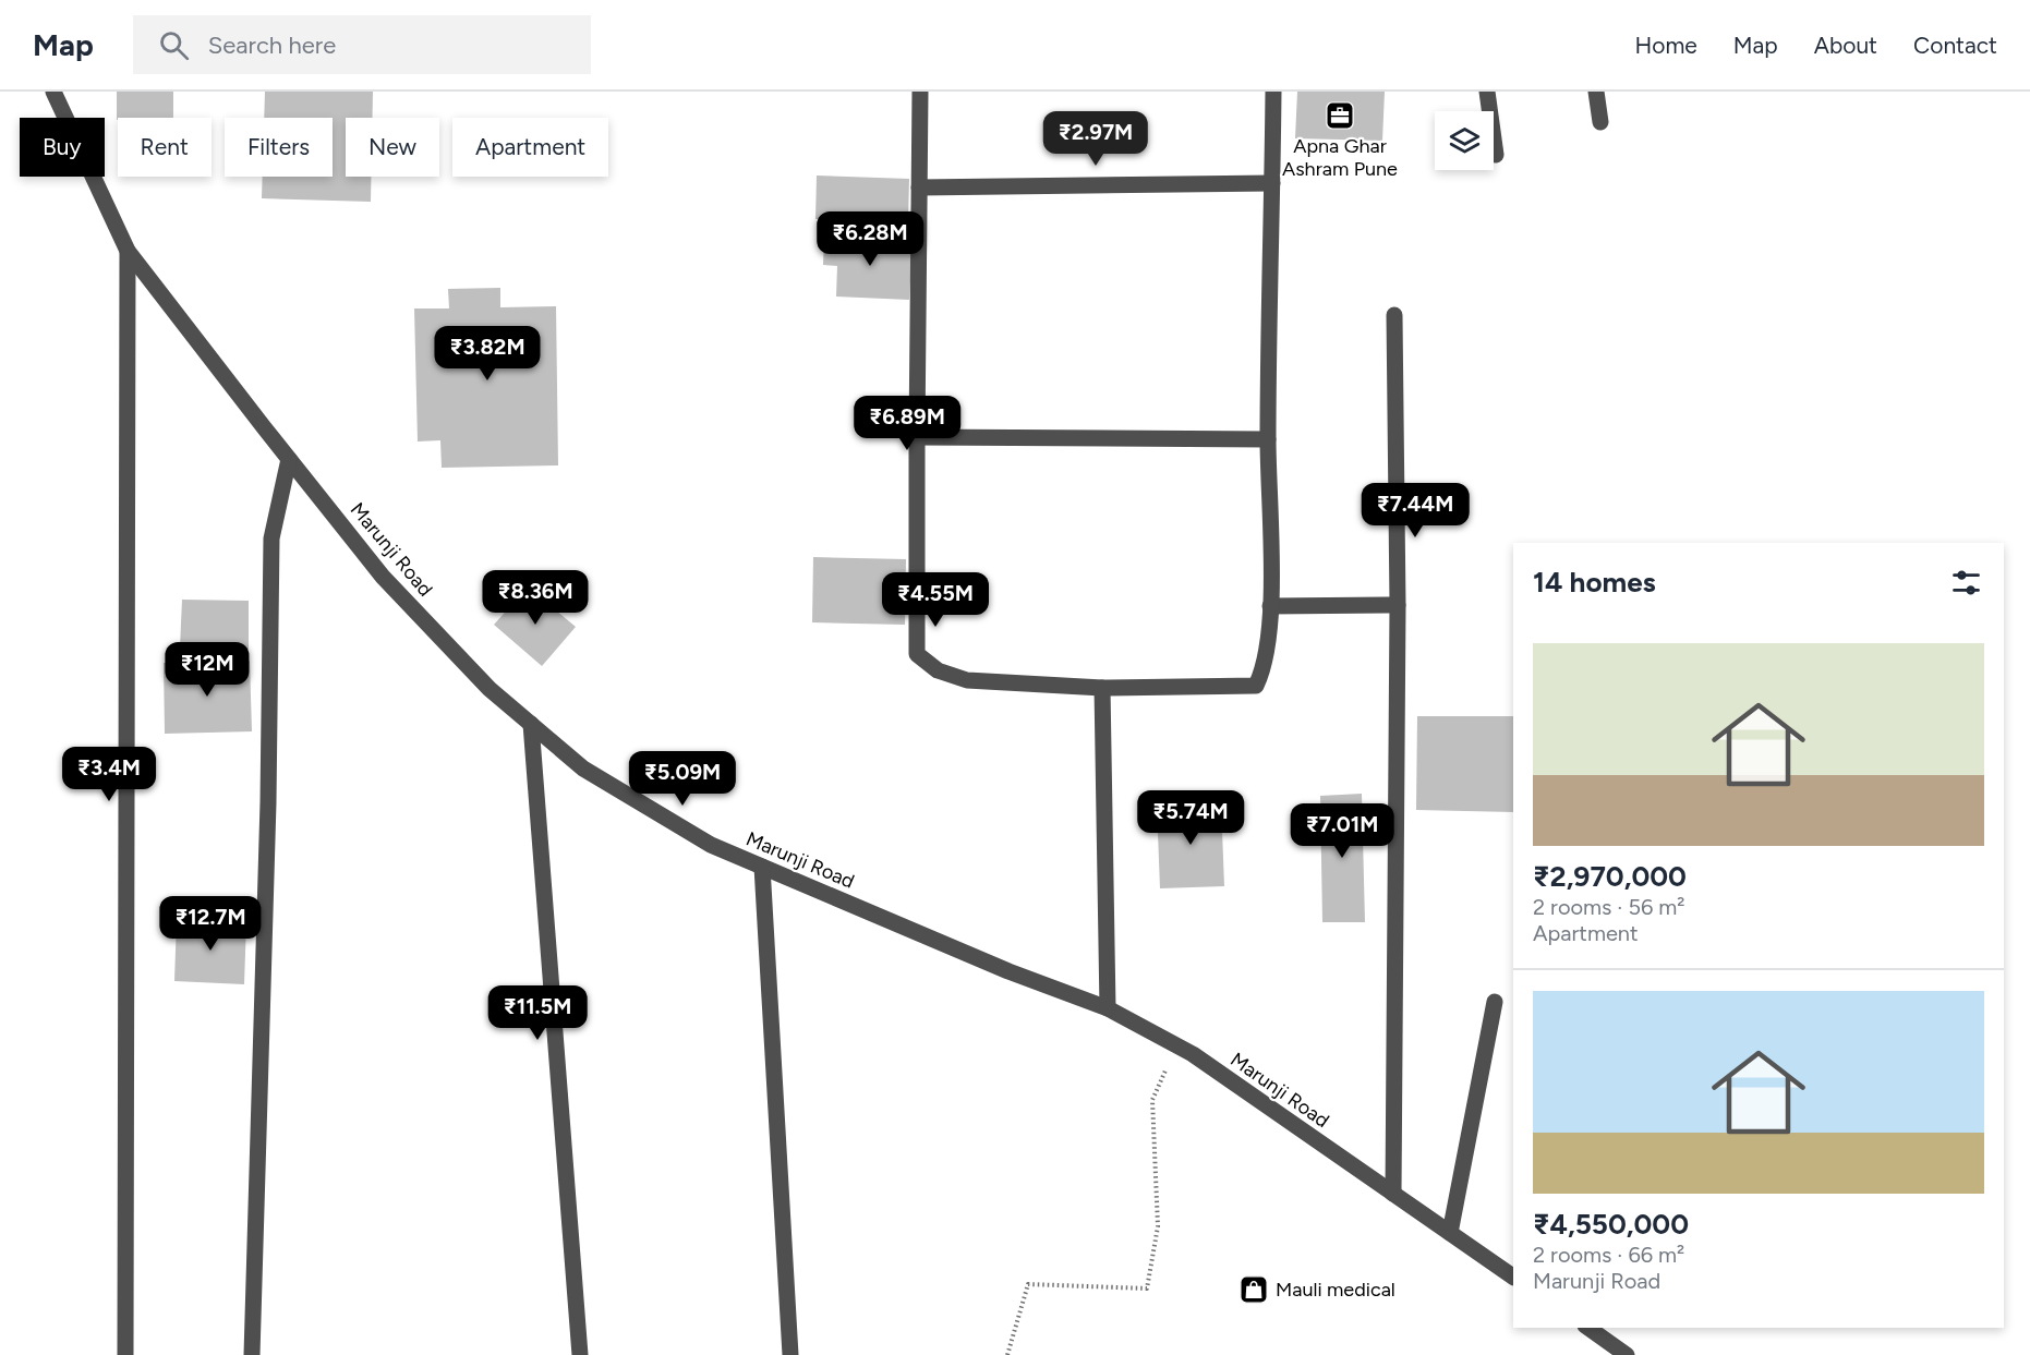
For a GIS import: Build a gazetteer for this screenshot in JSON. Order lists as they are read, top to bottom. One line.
{"streets":{"street":["Marunji Road"]},"places":{"office":["Apna Ghar Ashram Pune"],"shop":["Mauli medical"]},"page":{"header":"Map","search":"Search here","nav":["Home","Map","About","Contact"],"price":["₹2.97M","₹6.28M","₹3.82M","₹6.89M","₹7.44M","₹8.36M","₹4.55M","₹12M","₹3.4M","₹5.09M","₹5.74M","₹7.01M","₹12.7M","₹11.5M"],"chip":["Buy","Rent","Filters","New","Apartment"],"heading":"14 homes","list":[{"name":"₹2,970,000","note":"2 rooms · 56 m² · Apartment"},{"name":"₹4,550,000","note":"2 rooms · 66 m² · Marunji Road"}]}}
